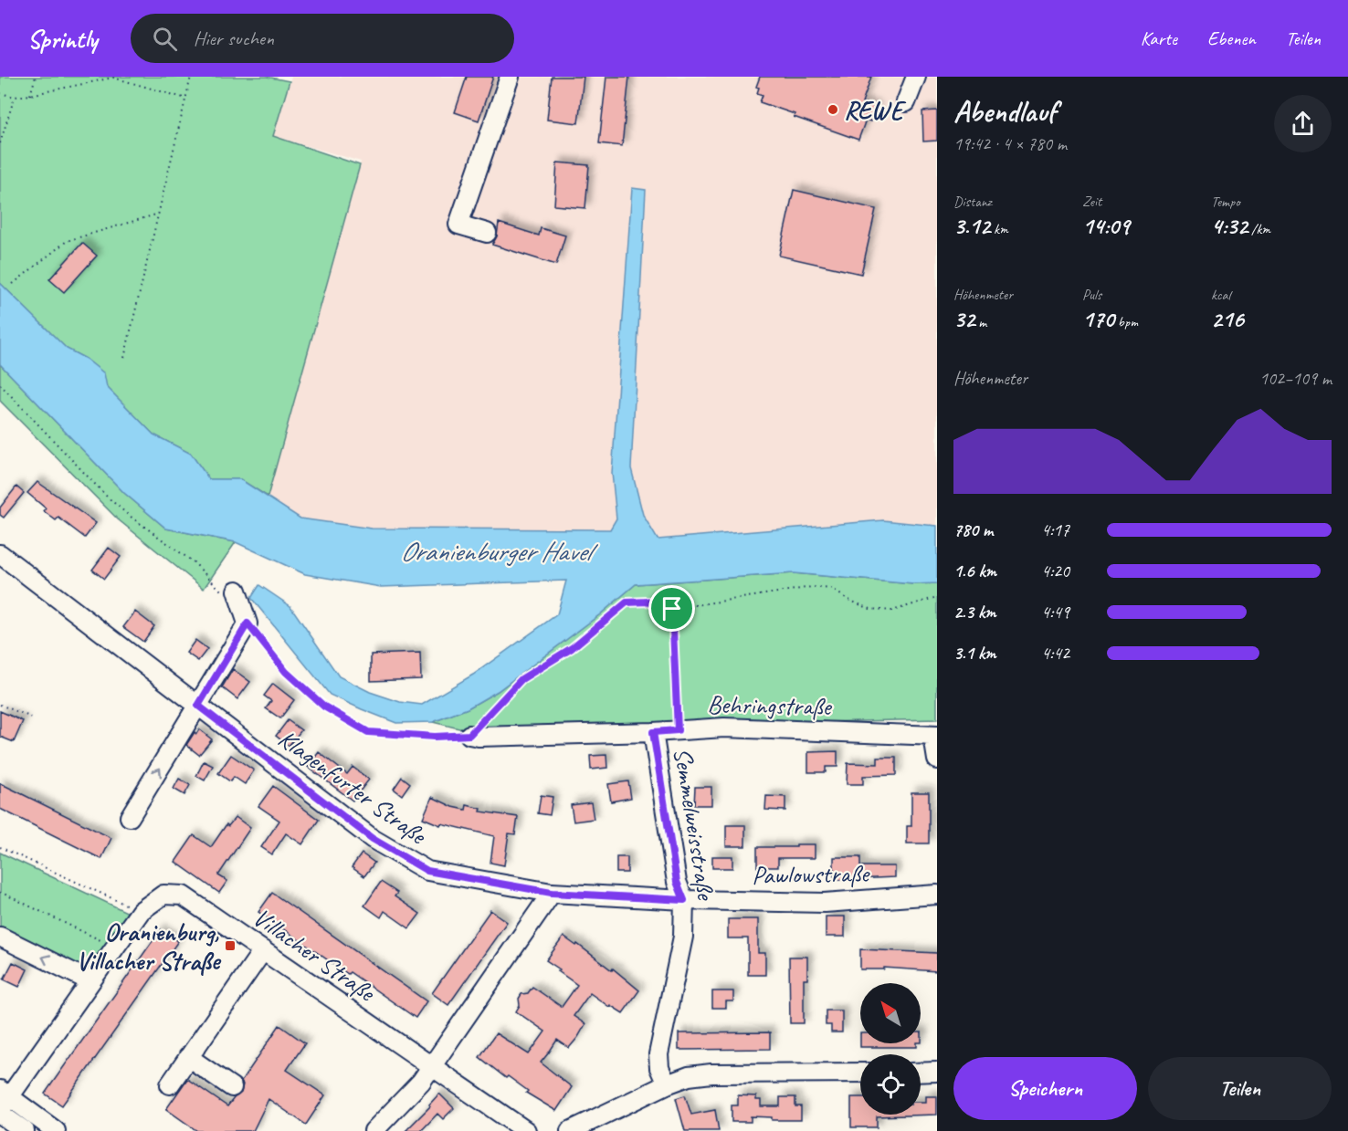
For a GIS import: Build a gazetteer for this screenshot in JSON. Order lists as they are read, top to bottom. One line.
{"streets":{"street":["Behringstraße","Klagenfurter Straße","Semmelweisstraße","Pawlowstraße","Villacher Straße"]},"crossings":[["Behringstraße","Semmelweisstraße"],["Klagenfurter Straße","Semmelweisstraße"],["Klagenfurter Straße","Pawlowstraße"],["Semmelweisstraße","Pawlowstraße"]],"water":["Oranienburger Havel"],"places":{"other":["REWE"],"transit":["Oranienburg, Villacher Straße"]},"north":"top left","page":{"header":"Sprintly","search":"Hier suchen","nav":["Karte","Ebenen","Teilen"],"heading":["Abendlauf","19:42 · 4 × 780 m"],"stats":[["Distanz","3.12 km"],["Zeit","14:09"],["Tempo","4:32 /km"],["Höhenmeter","32 m"],["Puls","170 bpm"],["kcal","216"]],"chart":["Höhenmeter","102–109 m"],"list":[{"name":"780 m","note":"4:17"},{"name":"1.6 km","note":"4:20"},{"name":"2.3 km","note":"4:49"},{"name":"3.1 km","note":"4:42"}],"buttons":["Speichern","Teilen"]}}
